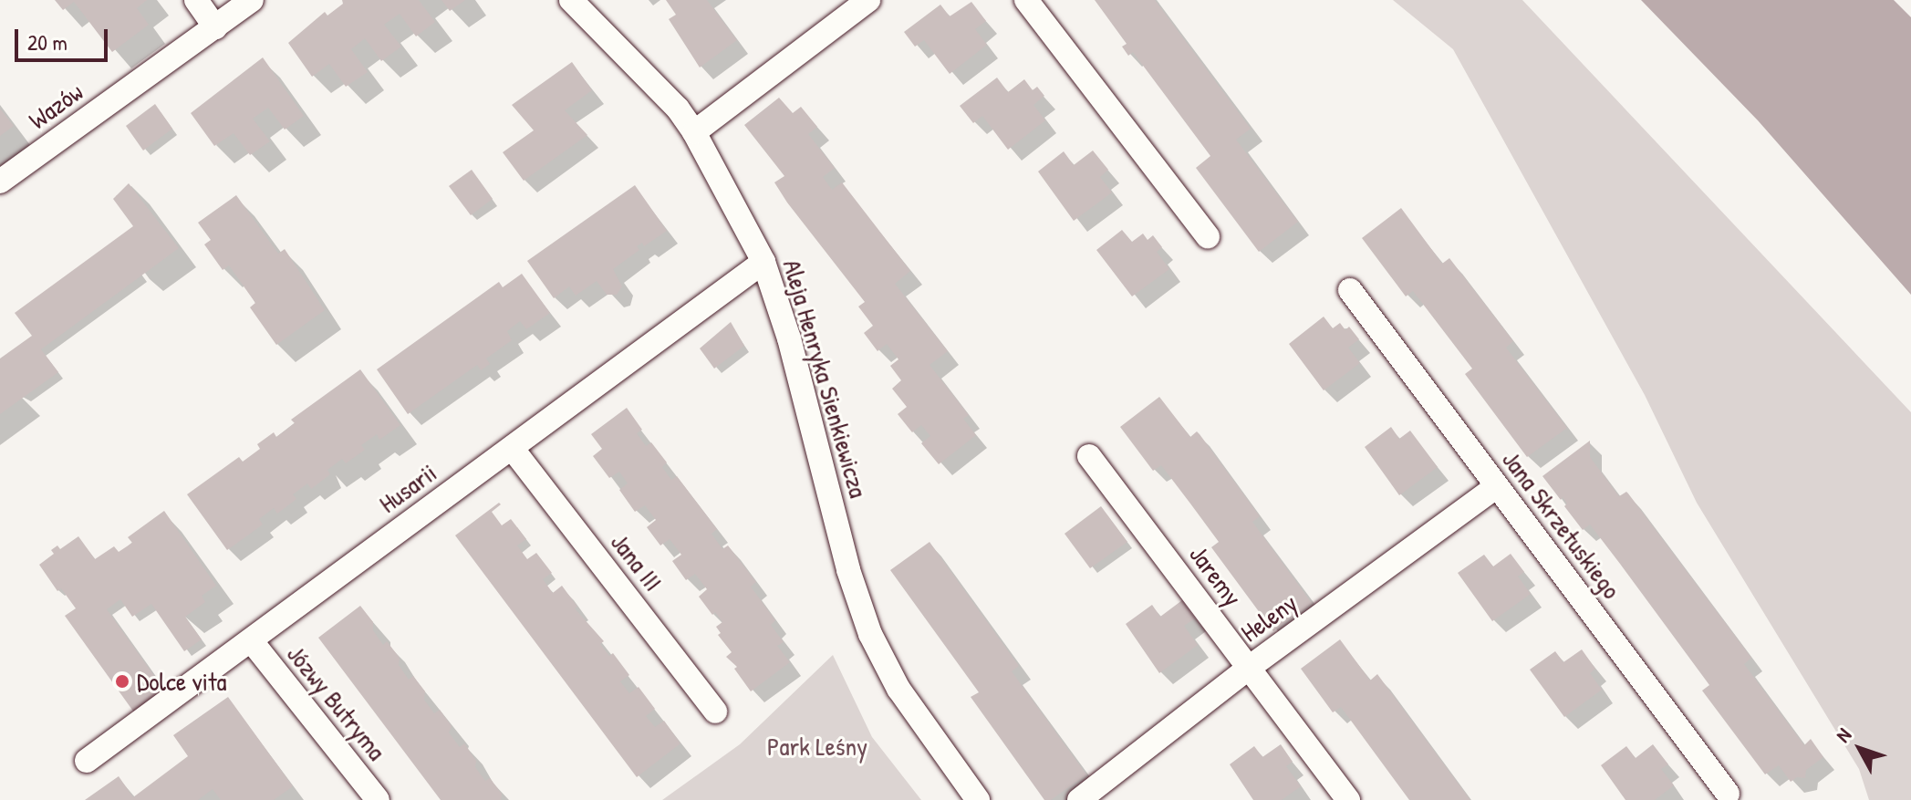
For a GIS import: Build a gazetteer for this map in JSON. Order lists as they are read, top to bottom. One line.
{"streets":{"street":["Wazów","Aleja Henryka Sienkiewicza","Husarii","Jana Skrzetuskiego","Jana III","Jaremy","Heleny","Józwy Butryma"]},"crossings":[["Aleja Henryka Sienkiewicza","Husarii"],["Husarii","Jana III"],["Husarii","Józwy Butryma"],["Jana Skrzetuskiego","Heleny"],["Jaremy","Heleny"]],"parks":["Park Leśny"],"places":["Dolce vita"],"scale_bar":"20 m","north":"top left"}
